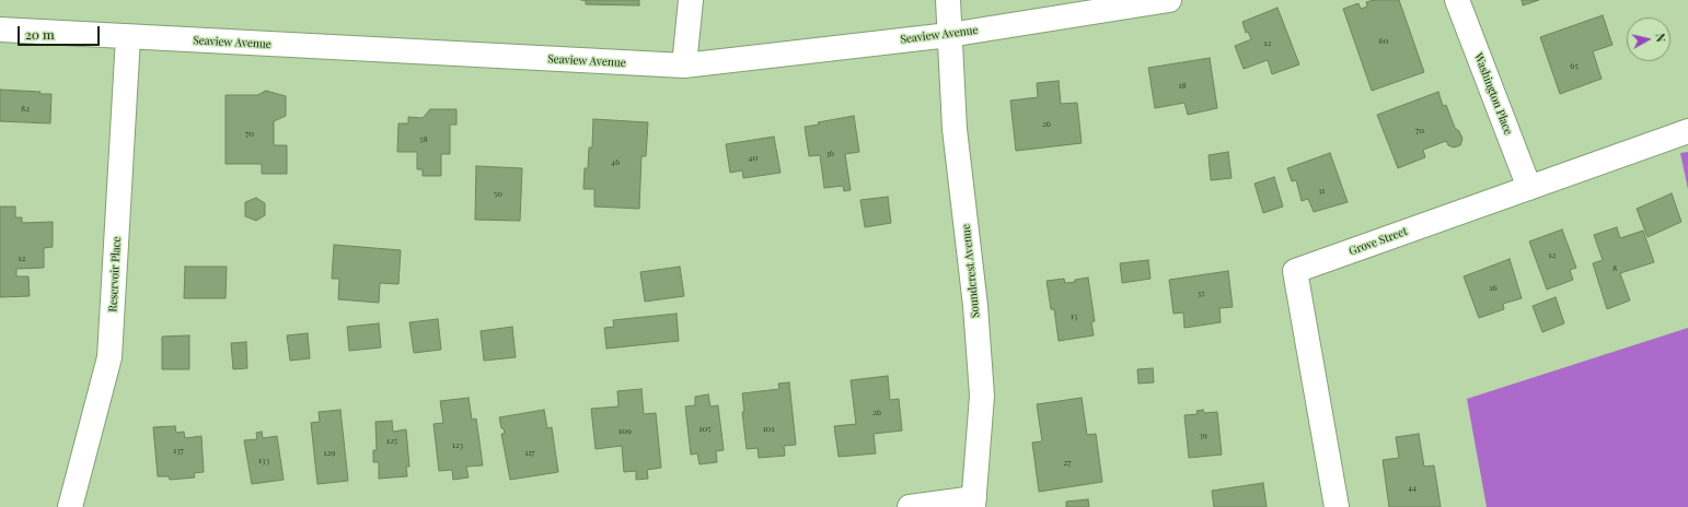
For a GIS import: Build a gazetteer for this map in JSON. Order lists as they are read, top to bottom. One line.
{"streets":{"street":["Seaview Avenue","Washington Place","Grove Street","Soundcrest Avenue","Reservoir Place"]},"crossings":[["Seaview Avenue","Soundcrest Avenue"],["Seaview Avenue","Reservoir Place"],["Washington Place","Grove Street"]],"house_numbers":["60","12","65","18","82","26","70","70","58","36","40","46","31","50","12","12","8","16","35","13","26","105","101","109","39","125","123","137","129","117","133","27","44"],"scale_bar":"20 m","north":"right"}
